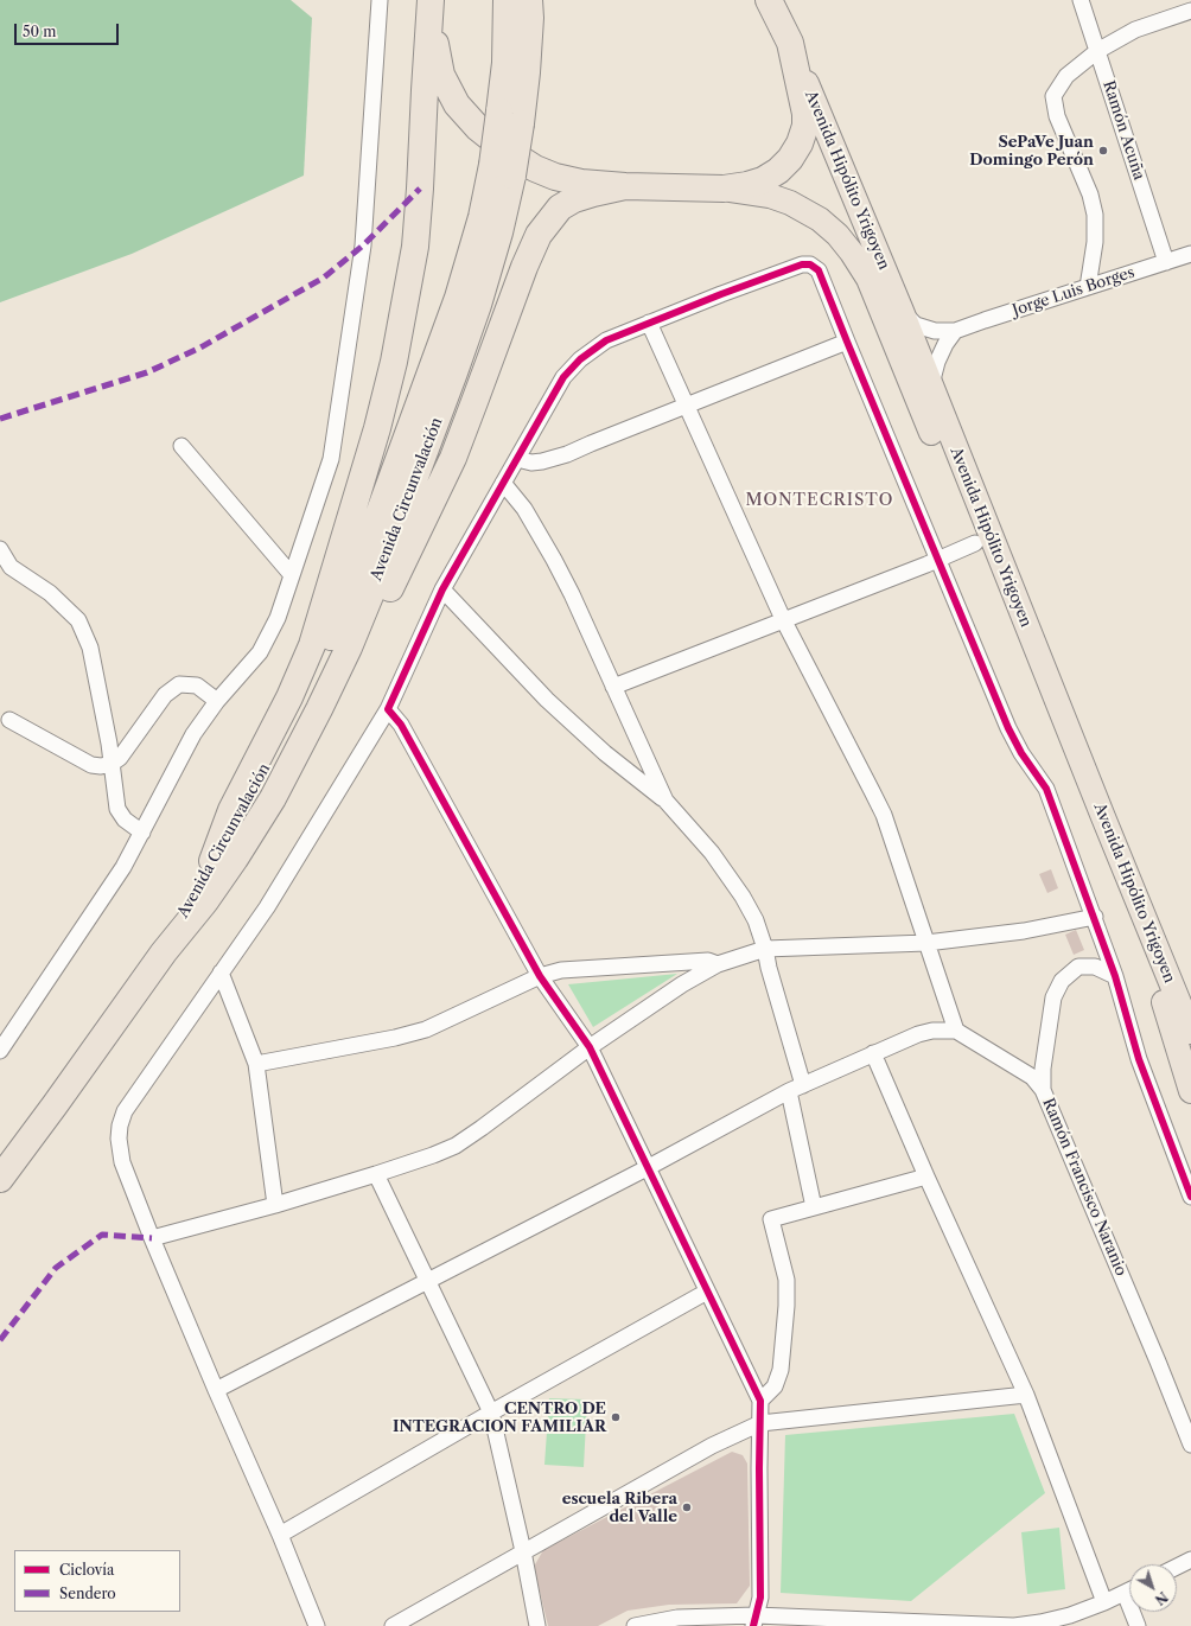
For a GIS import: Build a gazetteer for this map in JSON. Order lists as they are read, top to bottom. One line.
{"streets":{"highway":["Avenida Circunvalación"],"main road":["Avenida Hipólito Yrigoyen"],"street":["Ramón Acuña","Jorge Luis Borges","Ramón Francisco Naranio"]},"crossings":[["Ramón Acuña","Jorge Luis Borges"],["Avenida Hipólito Yrigoyen","Jorge Luis Borges"]],"districts":["MONTECRISTO"],"places":["SePaVe Juan Domingo Perón","CENTRO DE INTEGRACION FAMILIAR","escuela Ribera del Valle"],"legend":["Ciclovía","Sendero"],"scale_bar":"50 m","north":"bottom right"}
